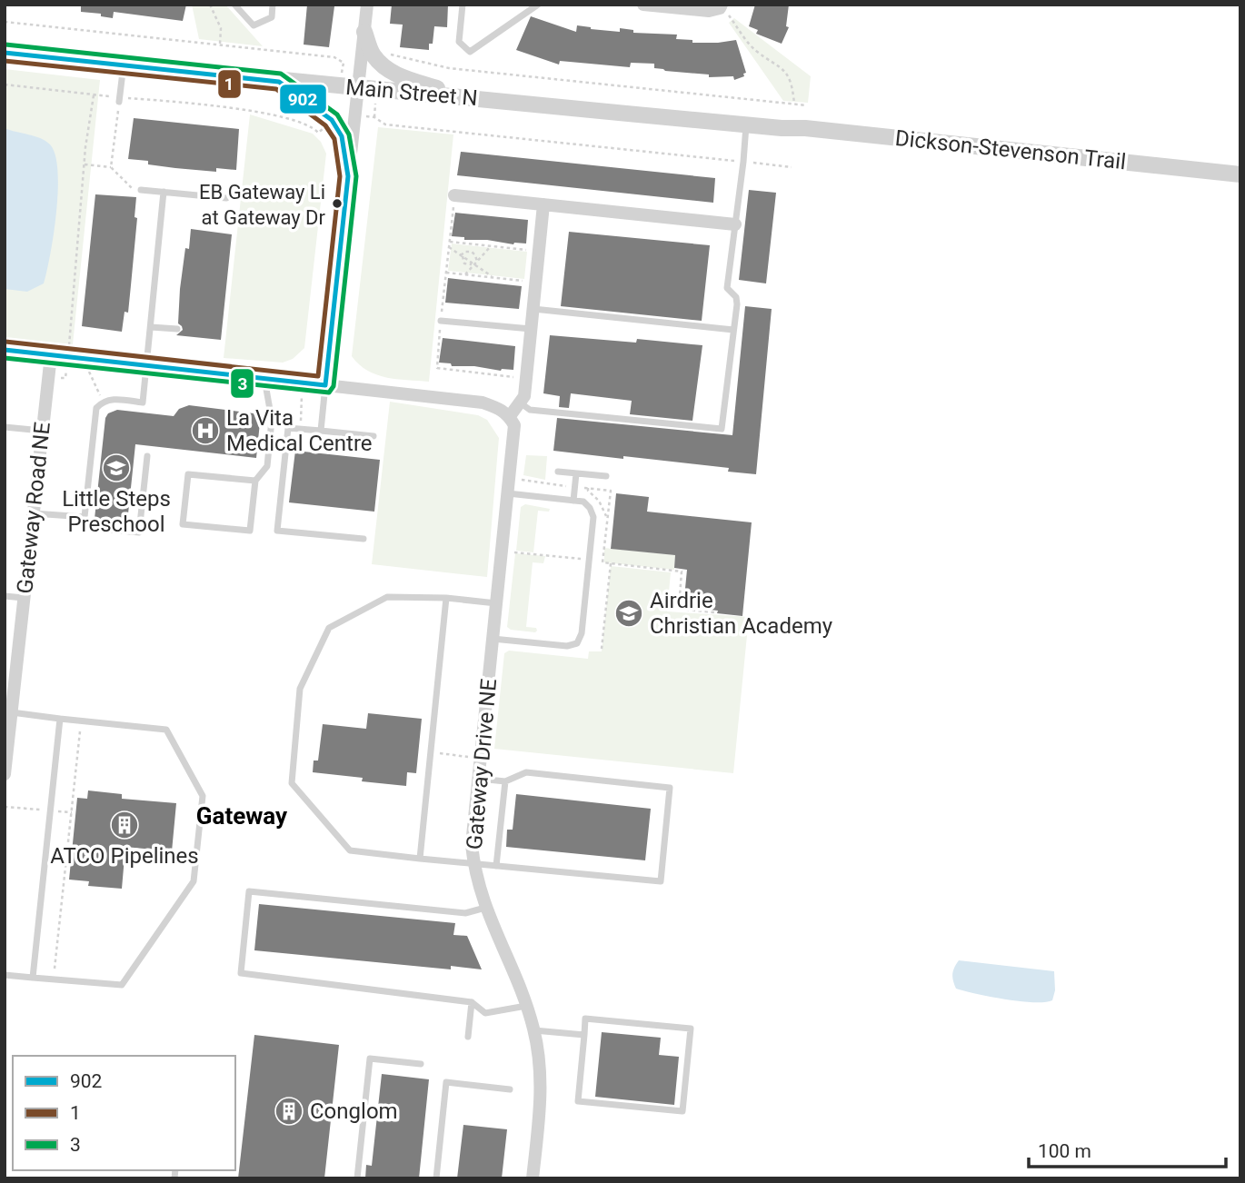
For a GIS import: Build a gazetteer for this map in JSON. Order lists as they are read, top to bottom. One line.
{"streets":{"street":["Main Street N","Dickson-Stevenson Trail","Gateway Road NE","Gateway Drive NE"]},"crossings":[["Main Street N","Dickson-Stevenson Trail"]],"districts":["Gateway"],"places":{"other":["EB Gateway Li at Gateway Dr"],"hospital":["La Vita Medical Centre"],"school or university":["Little Steps Preschool","Airdrie Christian Academy"],"building":["ATCO Pipelines","Conglom"]},"lines":["transit line 3","transit line 902","transit line 1"],"legend":["902","1","3"],"scale_bar":"100 m"}
